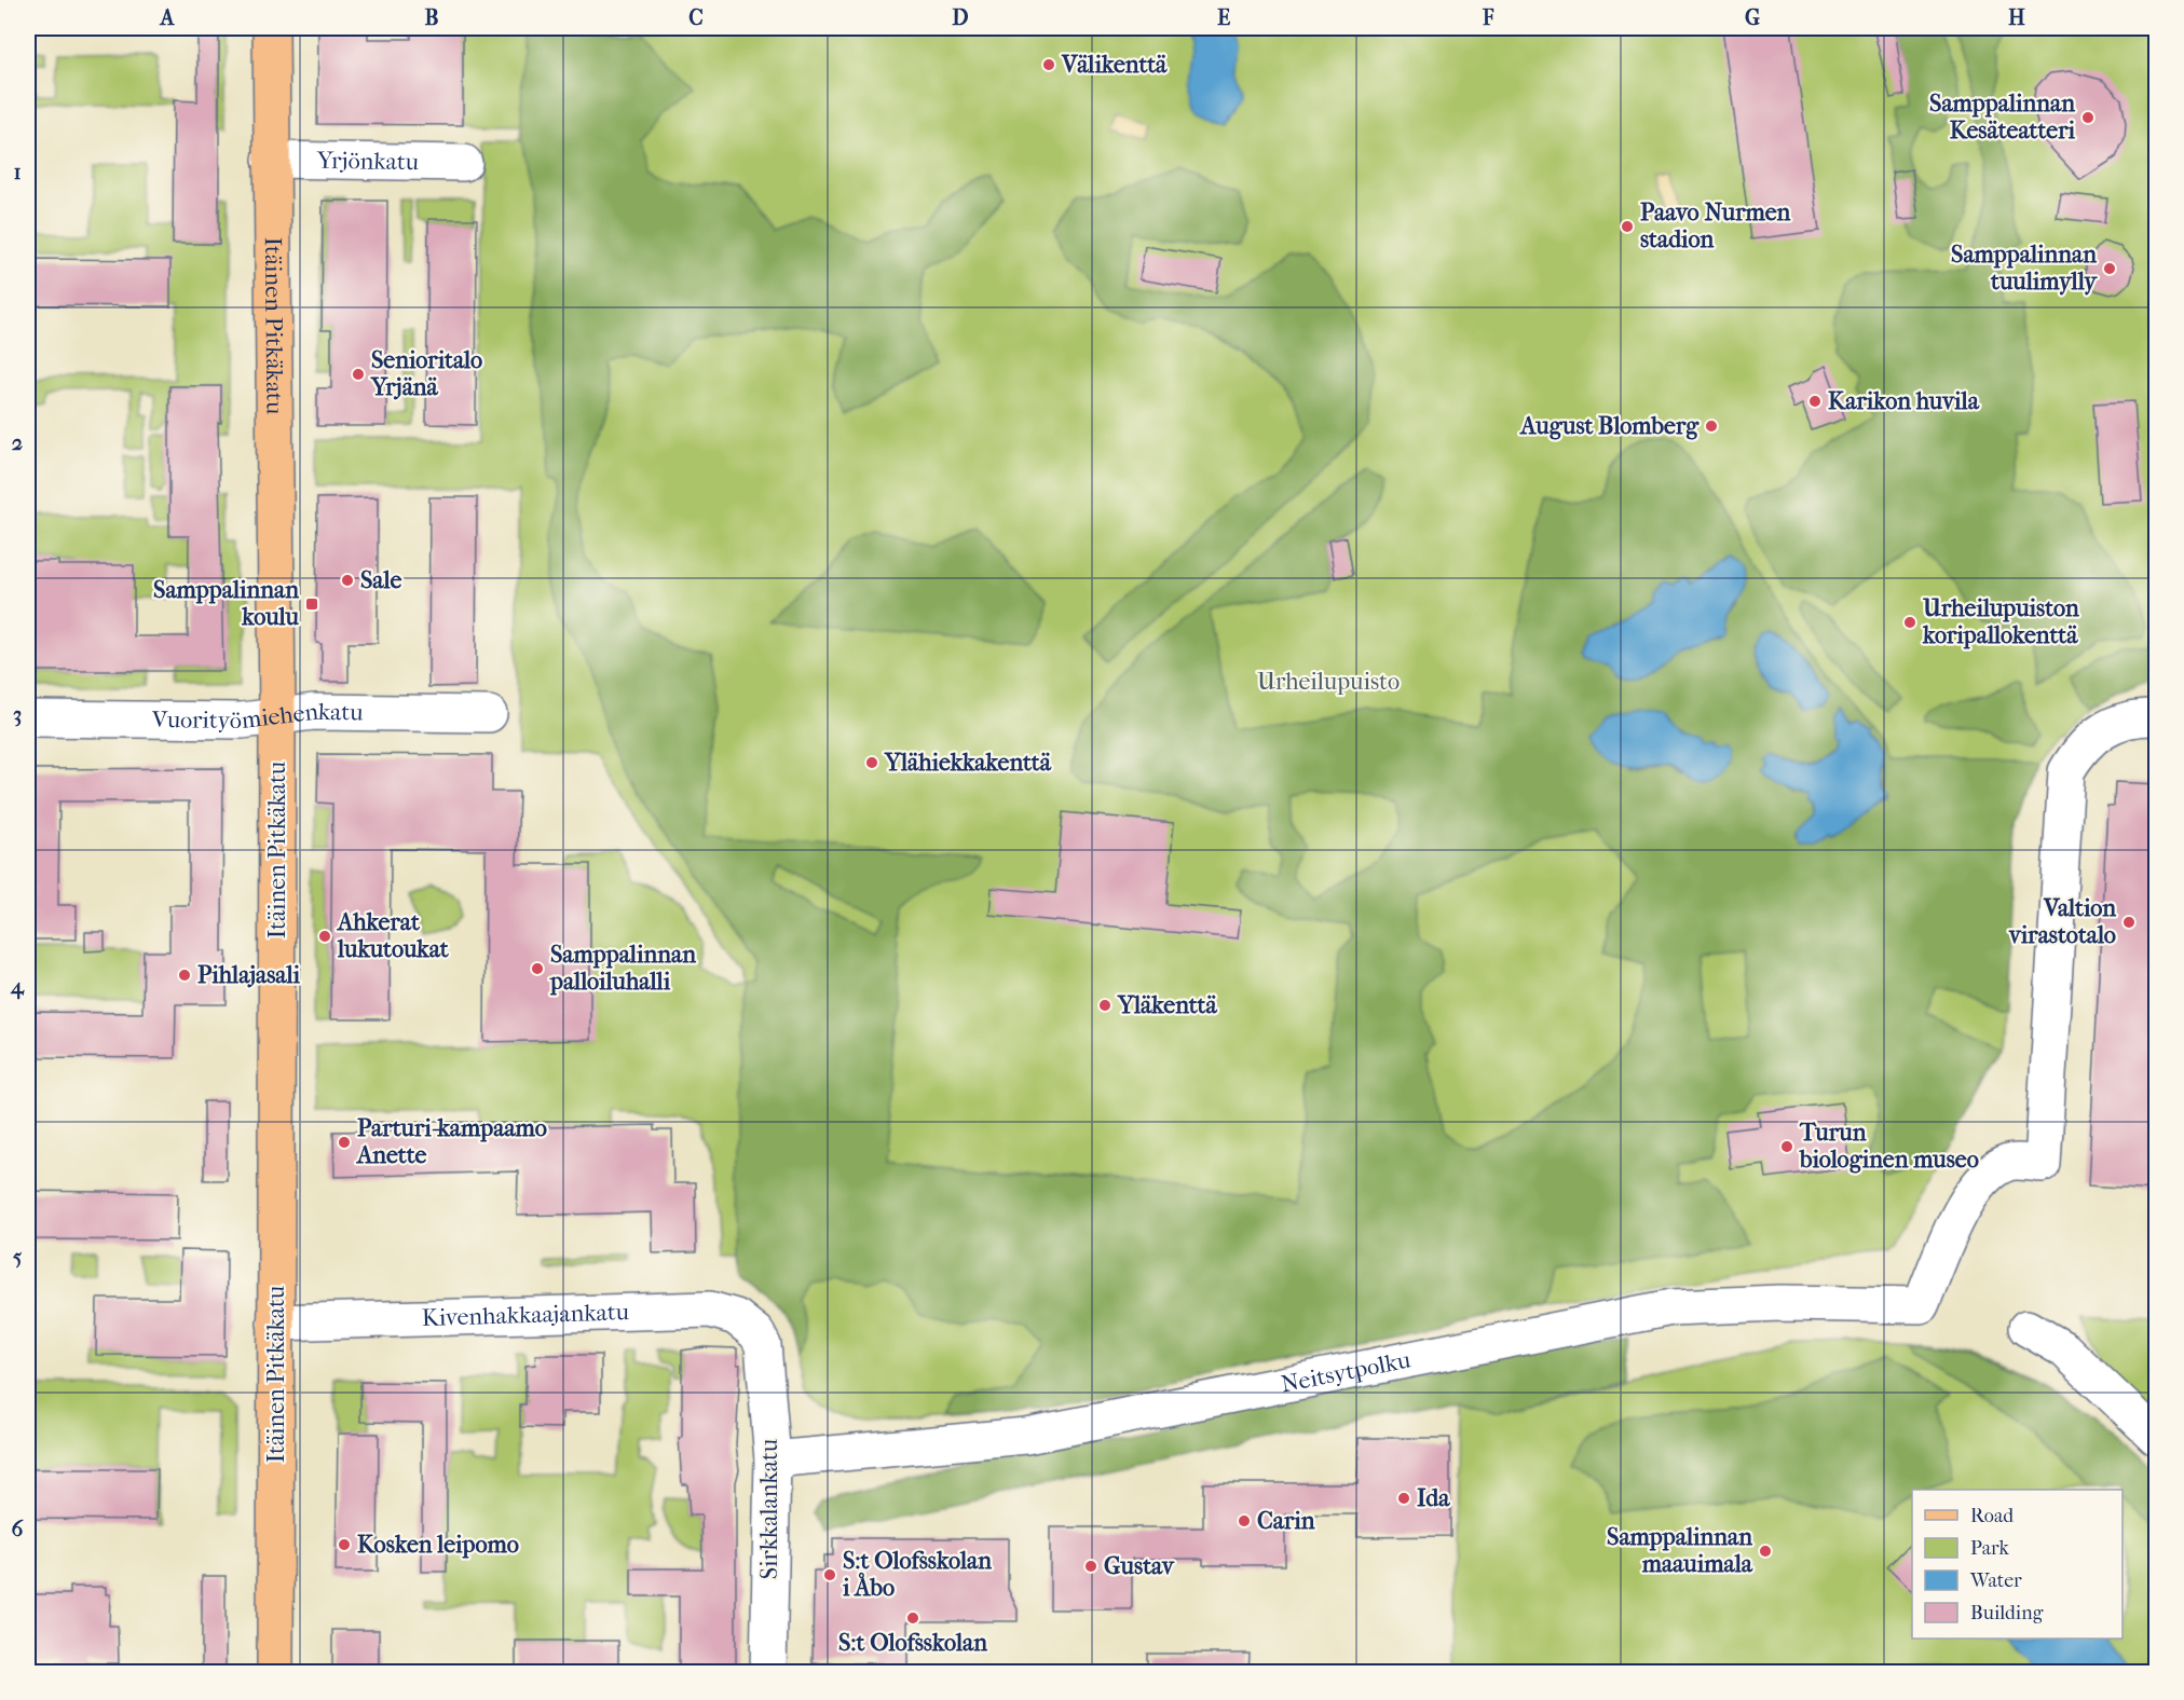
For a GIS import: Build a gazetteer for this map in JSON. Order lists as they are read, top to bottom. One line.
{"streets":{"main road":["Itäinen Pitkäkatu"],"street":["Yrjönkatu","Vuorityömiehenkatu","Kivenhakkaajankatu","Neitsytpolku","Sirkkalankatu"]},"crossings":[["Yrjönkatu","Itäinen Pitkäkatu"],["Itäinen Pitkäkatu","Vuorityömiehenkatu"],["Itäinen Pitkäkatu","Kivenhakkaajankatu"],["Kivenhakkaajankatu","Sirkkalankatu"],["Neitsytpolku","Sirkkalankatu"]],"parks":["Urheilupuisto"],"places":{"other":["Välikenttä","Samppalinnan Kesäteatteri","Paavo Nurmen stadion","Samppalinnan tuulimylly","Senioritalo Yrjänä","Karikon huvila","August Blomberg","Sale","Urheilupuiston koripallokenttä","Ylähiekkakenttä","Valtion virastotalo","Ahkerat lukutoukat","Samppalinnan palloiluhalli","Pihlajasali","Yläkenttä","Parturi-kampaamo Anette","Turun biologinen museo","Ida","Carin","Kosken leipomo","Samppalinnan maauimala","Gustav","S:t Olofsskolan i Åbo","S:t Olofsskolan"],"transit":["Samppalinnan koulu"]},"legend":["Road","Park","Water","Building"],"grid":{"columns":["A","B","C","D","E","F","G","H"],"rows":["1","2","3","4","5","6"]}}
